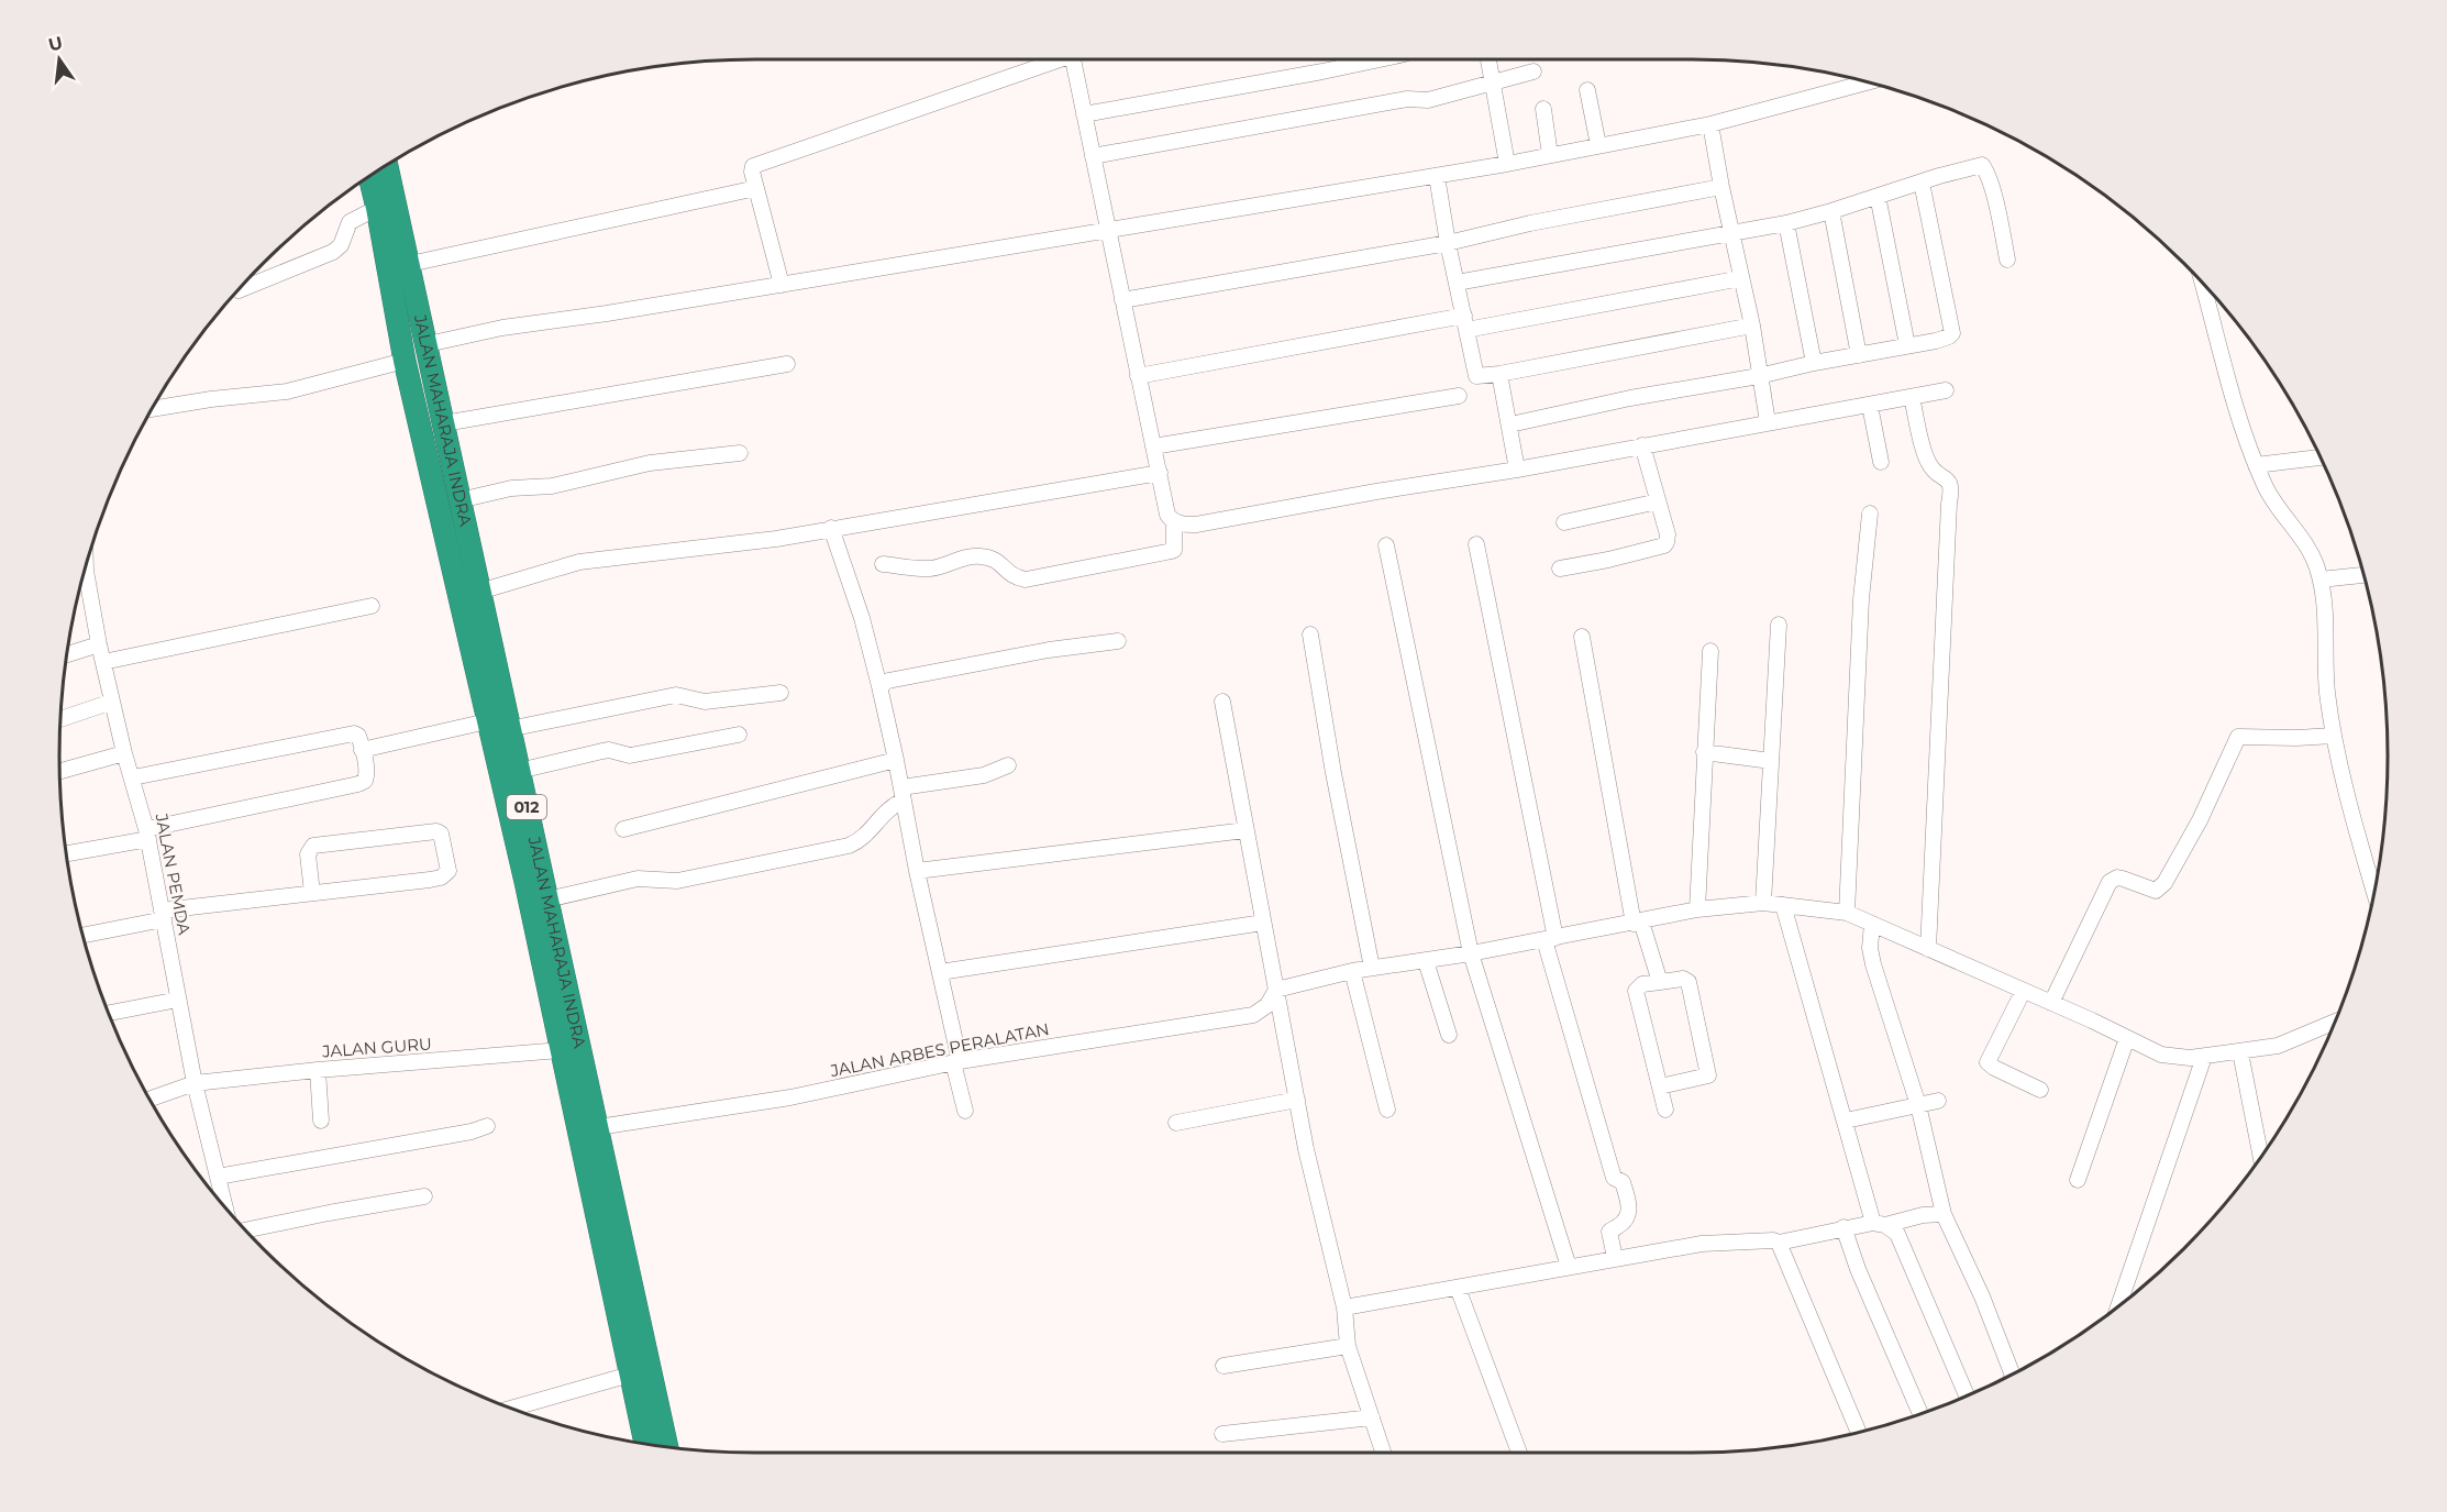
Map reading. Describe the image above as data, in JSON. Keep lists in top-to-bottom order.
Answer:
{
  "streets": {
    "highway": ["JALAN MAHARAJA INDRA", "012"],
    "street": ["JALAN PEMDA", "JALAN GURU", "JALAN ARBES PERALATAN"]
  },
  "crossings": [
    ["JALAN MAHARAJA INDRA", "JALAN GURU"],
    ["JALAN MAHARAJA INDRA", "JALAN ARBES PERALATAN"],
    ["JALAN PEMDA", "JALAN GURU"]
  ],
  "north": "top"
}
